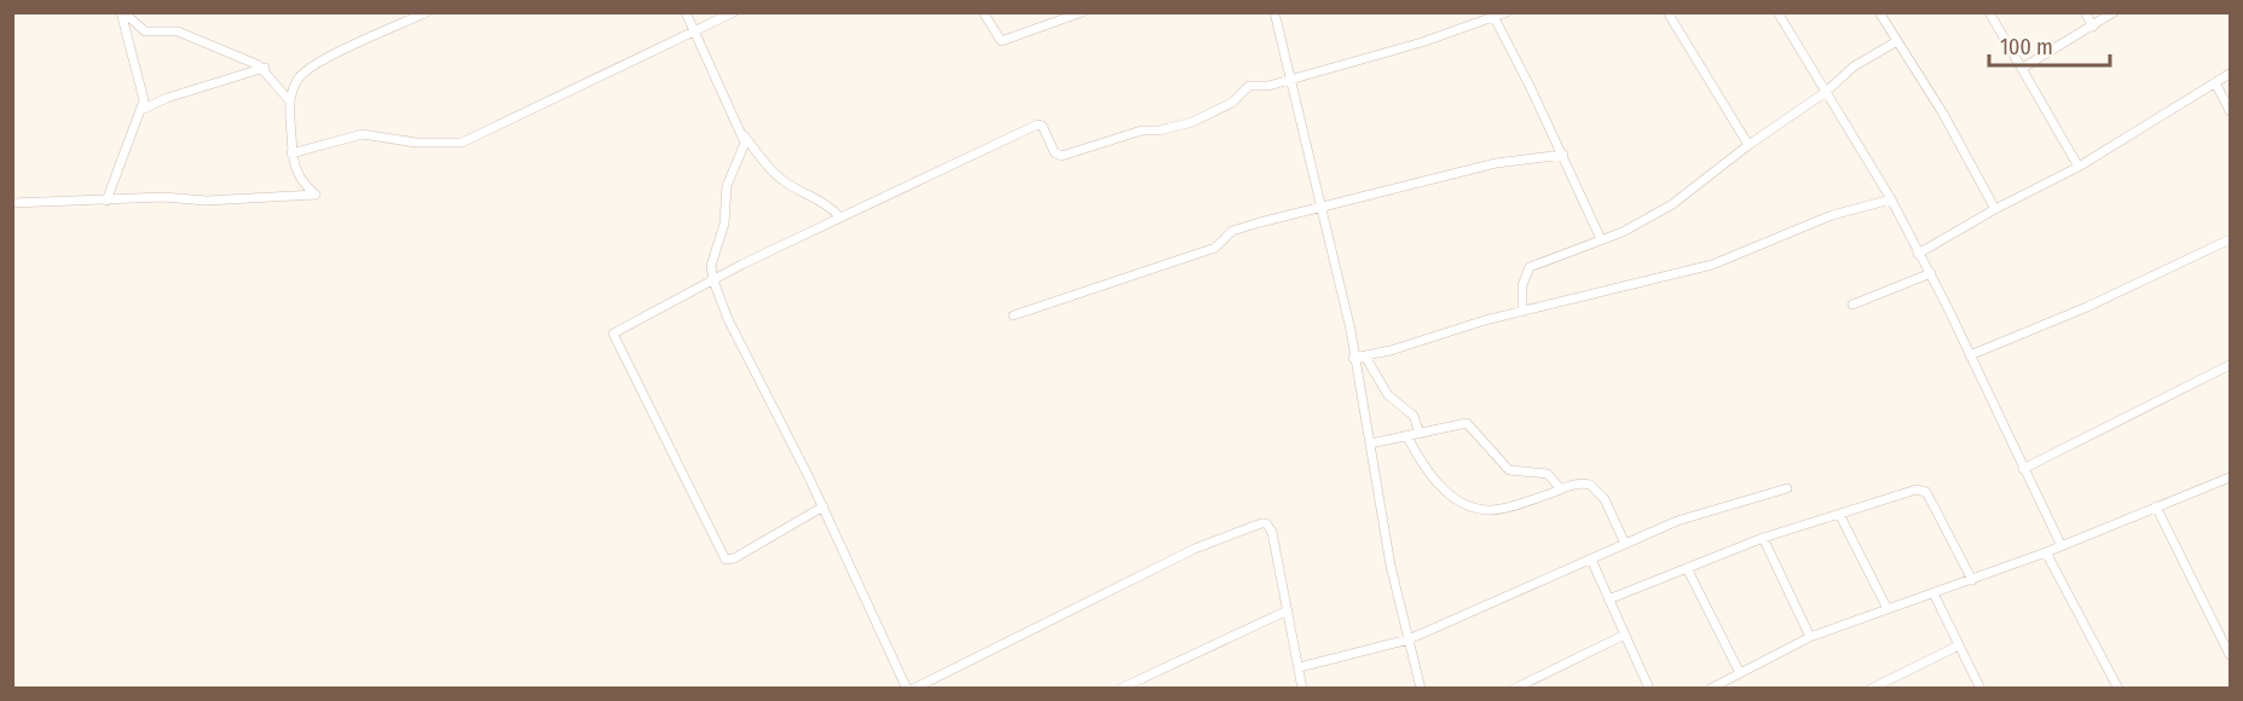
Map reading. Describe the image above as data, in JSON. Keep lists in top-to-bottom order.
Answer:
{
  "scale_bar": "100 m"
}
